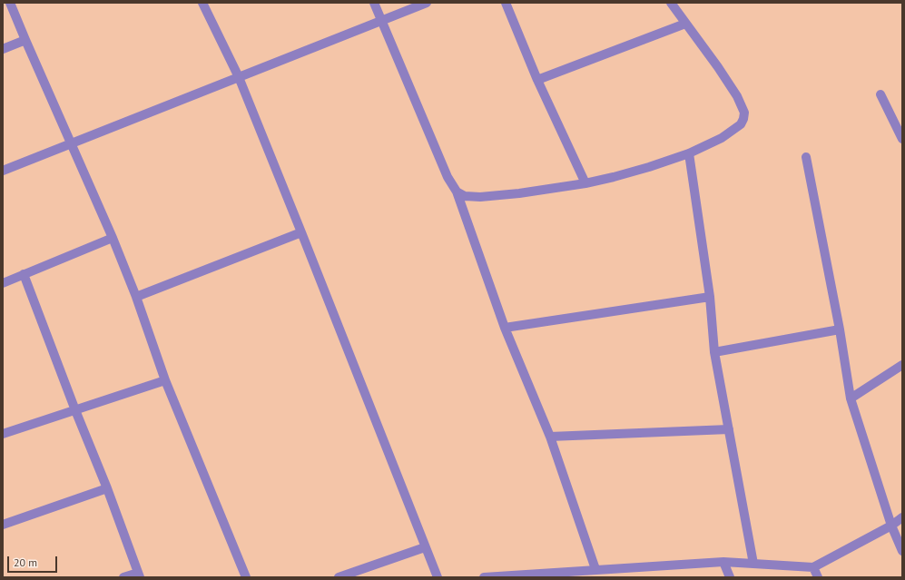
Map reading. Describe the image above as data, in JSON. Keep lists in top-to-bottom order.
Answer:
{
  "scale_bar": "20 m"
}
